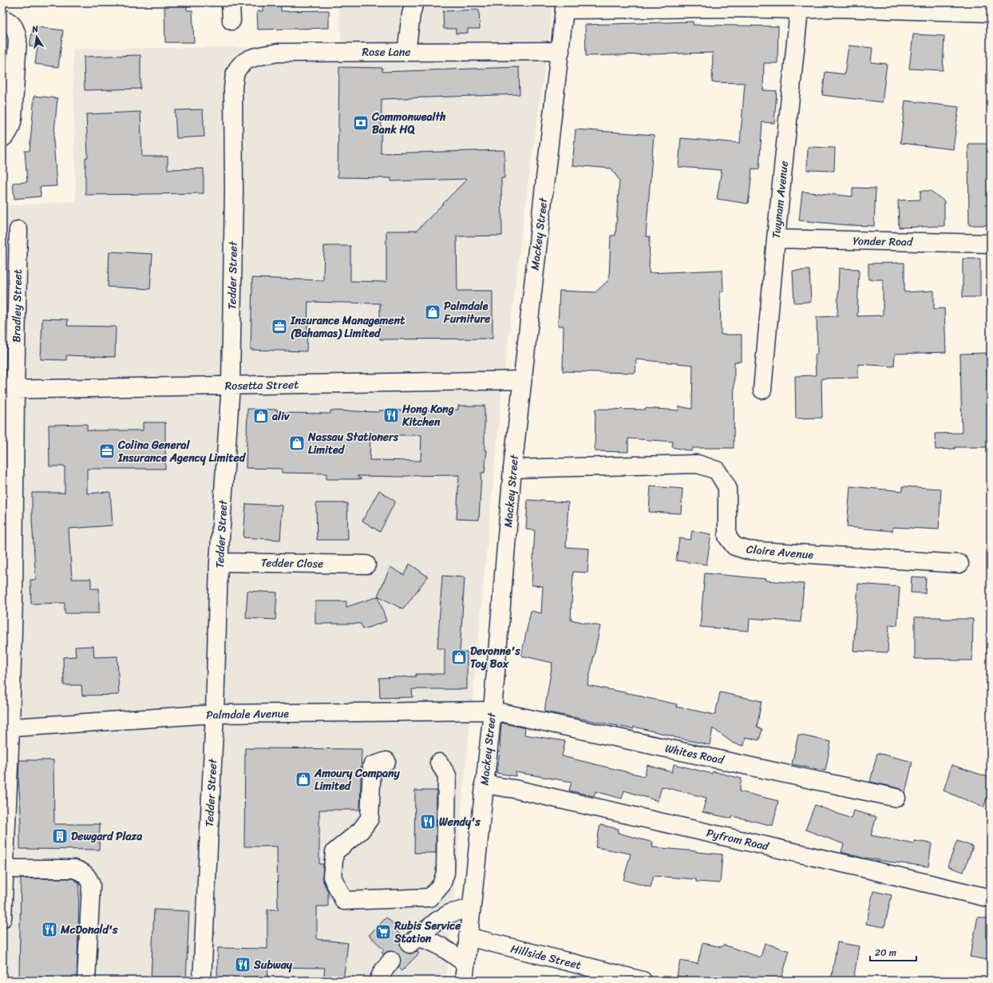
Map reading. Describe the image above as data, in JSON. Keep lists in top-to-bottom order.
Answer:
{
  "streets": {
    "street": [
      "Rose Lane",
      "Twynam Avenue",
      "Mackey Street",
      "Yonder Road",
      "Tedder Street",
      "Bradley Street",
      "Rosetta Street",
      "Claire Avenue",
      "Tedder Close",
      "Palmdale Avenue",
      "Whites Road",
      "Pyfrom Road",
      "Hillside Street"
    ]
  },
  "crossings": [
    ["Rose Lane", "Mackey Street"],
    ["Rose Lane", "Tedder Street"],
    ["Twynam Avenue", "Yonder Road"],
    ["Mackey Street", "Rosetta Street"],
    ["Mackey Street", "Claire Avenue"],
    ["Mackey Street", "Palmdale Avenue"],
    ["Mackey Street", "Whites Road"],
    ["Mackey Street", "Pyfrom Road"],
    ["Mackey Street", "Hillside Street"],
    ["Tedder Street", "Rosetta Street"],
    ["Tedder Street", "Tedder Close"],
    ["Tedder Street", "Palmdale Avenue"],
    ["Bradley Street", "Rosetta Street"],
    ["Bradley Street", "Palmdale Avenue"],
    ["Palmdale Avenue", "Whites Road"]
  ],
  "places": {
    "bank": ["Commonwealth Bank HQ"],
    "shop": [
      "Palmdale Furniture",
      "aliv",
      "Nassau Stationers Limited",
      "Devonne's Toy Box",
      "Amoury Company Limited"
    ],
    "office": ["Insurance Management (Bahamas) Limited", "Colina General Insurance Agency Limited"],
    "restaurant": [
      "Hong Kong Kitchen",
      "Wendy's",
      "McDonald's",
      "Subway"
    ],
    "building": ["Dewgard Plaza"],
    "supermarket": ["Rubis Service Station"]
  },
  "scale_bar": "20 m",
  "north": "top"
}
